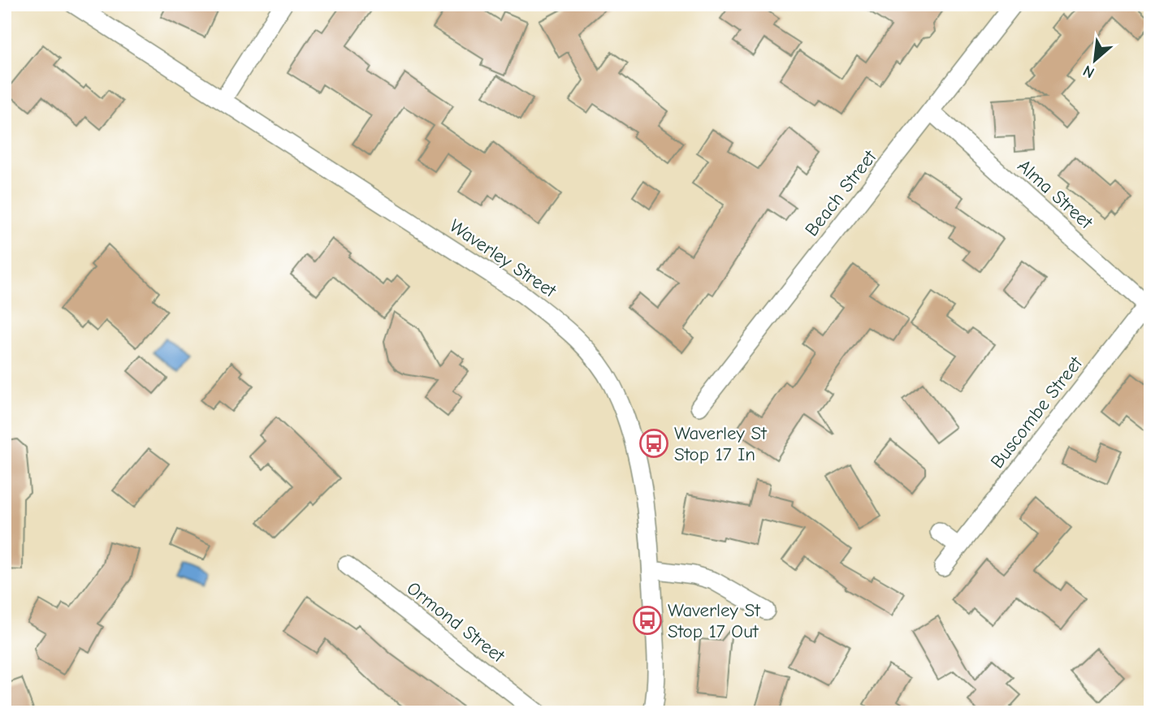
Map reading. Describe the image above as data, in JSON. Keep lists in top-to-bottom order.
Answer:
{
  "streets": {
    "street": [
      "Beach Street",
      "Alma Street",
      "Waverley Street",
      "Buscombe Street",
      "Ormond Street"
    ]
  },
  "crossings": [
    ["Beach Street", "Alma Street"],
    ["Alma Street", "Buscombe Street"]
  ],
  "places": {
    "bus stop": ["Waverley St Stop 17 In", "Waverley St Stop 17 Out"]
  },
  "north": "bottom left"
}
